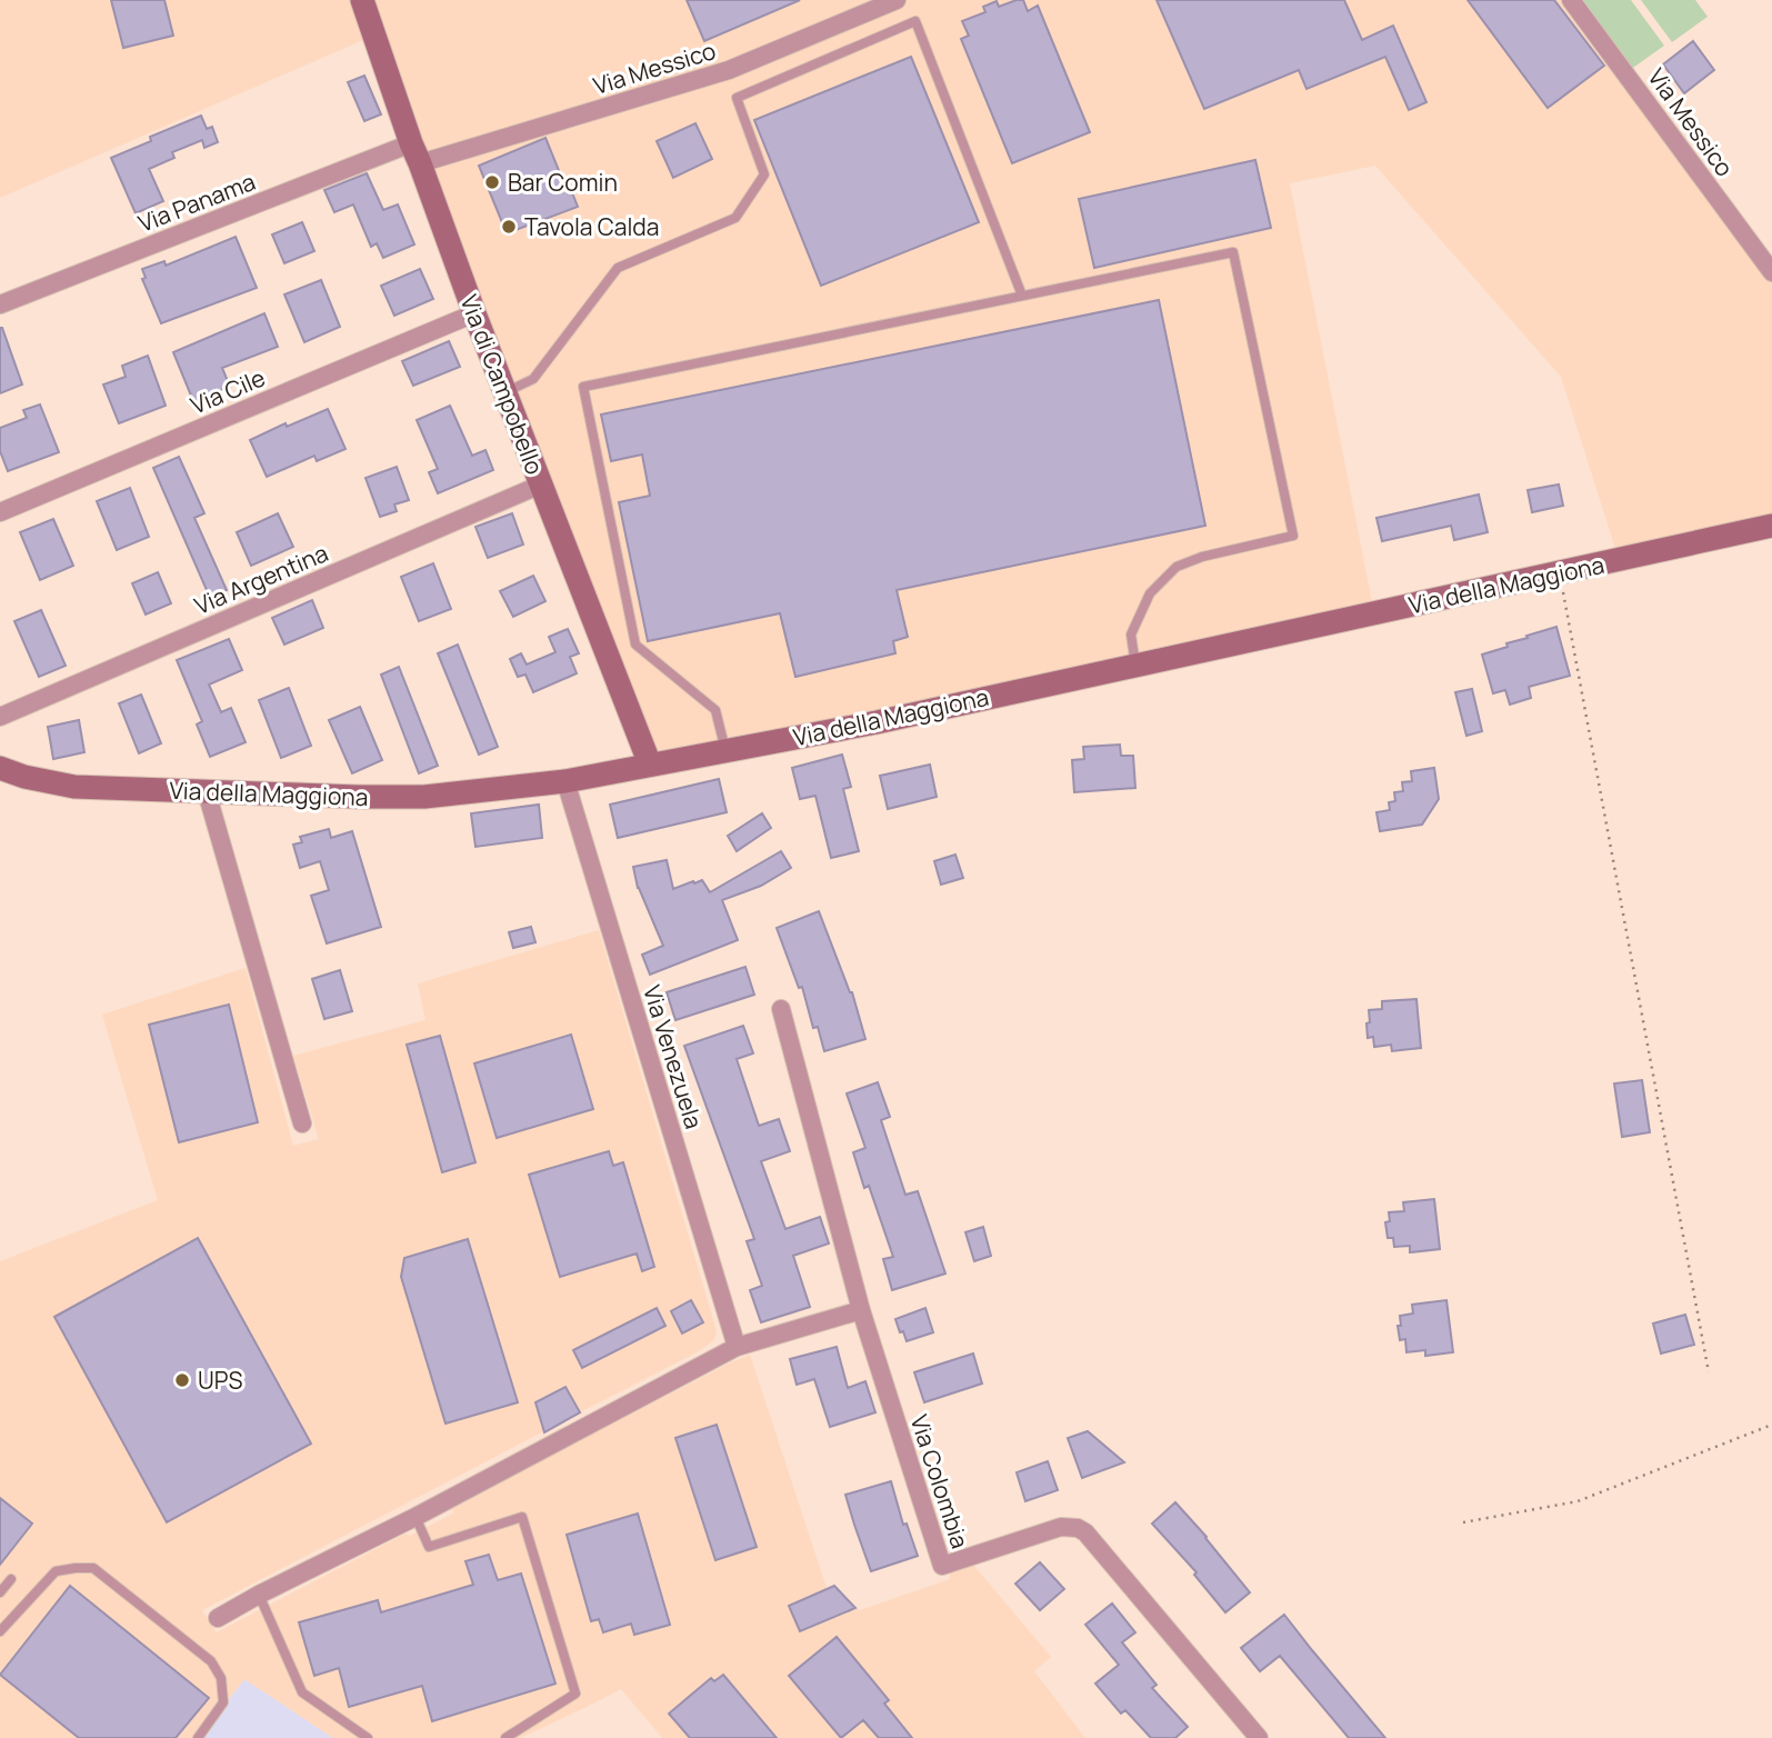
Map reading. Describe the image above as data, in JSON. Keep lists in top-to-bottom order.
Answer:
{
  "streets": {
    "street": [
      "Via Messico",
      "Via Panama",
      "Via di Campobello",
      "Via Cile",
      "Via Argentina",
      "Via della Maggiona",
      "Via Venezuela",
      "Via Colombia"
    ]
  },
  "crossings": [
    ["Via Messico", "Via Panama"],
    ["Via Messico", "Via di Campobello"],
    ["Via Panama", "Via di Campobello"],
    ["Via di Campobello", "Via Cile"],
    ["Via di Campobello", "Via Argentina"],
    ["Via di Campobello", "Via della Maggiona"],
    ["Via della Maggiona", "Via Venezuela"]
  ],
  "places": ["Bar Comin", "Tavola Calda", "UPS"]
}
